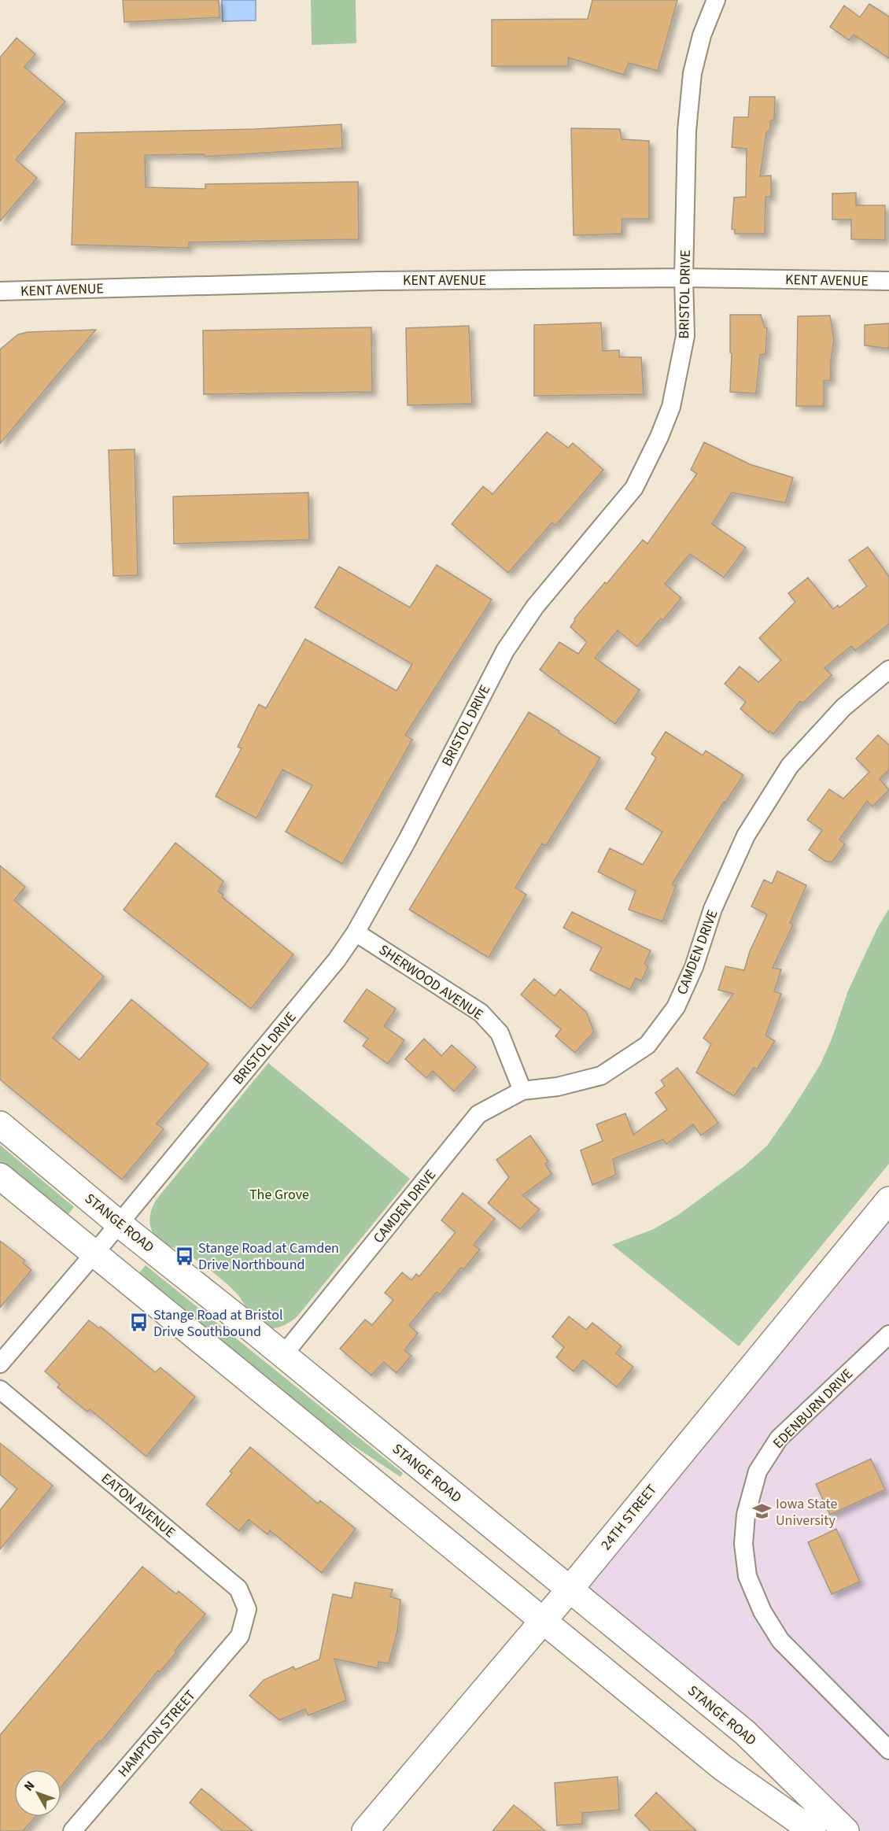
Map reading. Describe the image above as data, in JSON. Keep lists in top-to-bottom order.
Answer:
{
  "streets": {
    "main road": ["STANGE ROAD", "24TH STREET"],
    "street": [
      "KENT AVENUE",
      "BRISTOL DRIVE",
      "CAMDEN DRIVE",
      "SHERWOOD AVENUE",
      "EDENBURN DRIVE",
      "EATON AVENUE",
      "HAMPTON STREET"
    ]
  },
  "crossings": [
    ["KENT AVENUE", "BRISTOL DRIVE"],
    ["BRISTOL DRIVE", "SHERWOOD AVENUE"],
    ["BRISTOL DRIVE", "STANGE ROAD"],
    ["CAMDEN DRIVE", "SHERWOOD AVENUE"],
    ["CAMDEN DRIVE", "STANGE ROAD"],
    ["STANGE ROAD", "24TH STREET"],
    ["EATON AVENUE", "HAMPTON STREET"]
  ],
  "parks": ["The Grove"],
  "places": {
    "bus stop": ["Stange Road at Camden Drive Northbound", "Stange Road at Bristol Drive Southbound"],
    "school or university": ["Iowa State University"]
  },
  "north": "top left"
}
